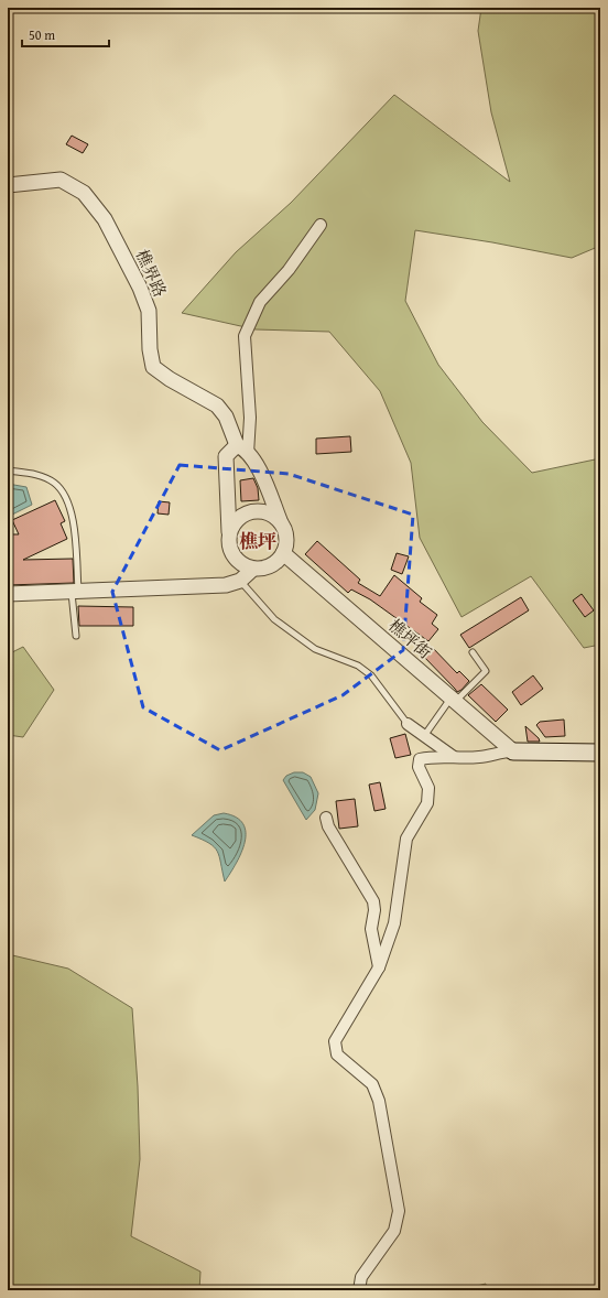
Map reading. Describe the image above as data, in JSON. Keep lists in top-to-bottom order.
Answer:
{
  "streets": {
    "street": ["樵界路", "樵坪街"]
  },
  "districts": ["樵坪"],
  "scale_bar": "50 m"
}
